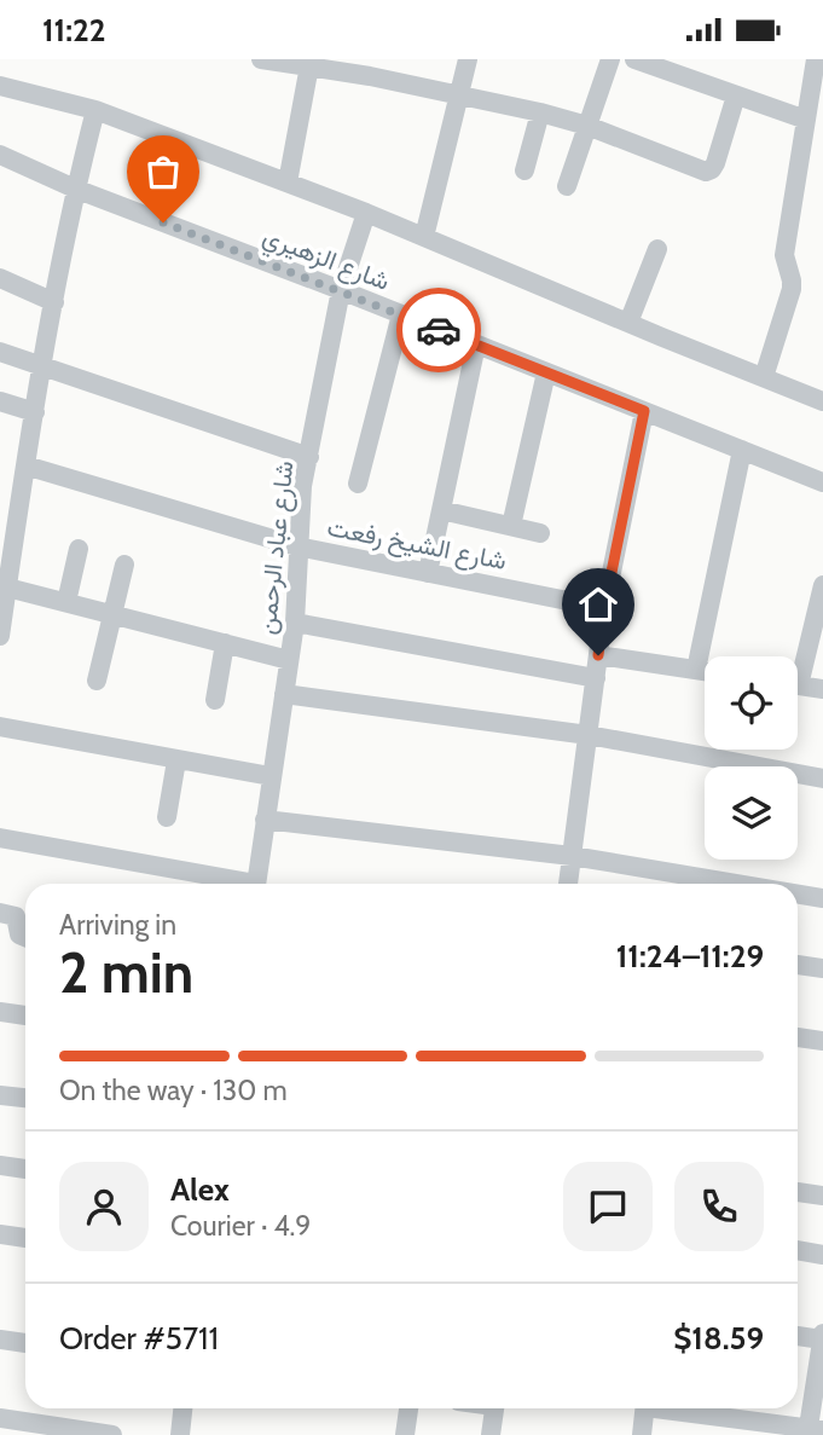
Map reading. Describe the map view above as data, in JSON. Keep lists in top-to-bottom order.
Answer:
{
  "streets": {
    "street": ["شارع الزهيري", "شارع الشيخ رفعت", "شارع عباد الرحمن"]
  },
  "crossings": [
    ["شارع الزهيري", "شارع عباد الرحمن"],
    ["شارع الشيخ رفعت", "شارع عباد الرحمن"]
  ],
  "page": {
    "status": "11:22",
    "heading": ["2 min", "Arriving in", "11:24–11:29"],
    "panel": [
      "Alex",
      "Courier · 4.9",
      "Order #5711",
      "$18.59"
    ],
    "bar": "On the way · 130 m"
  }
}
